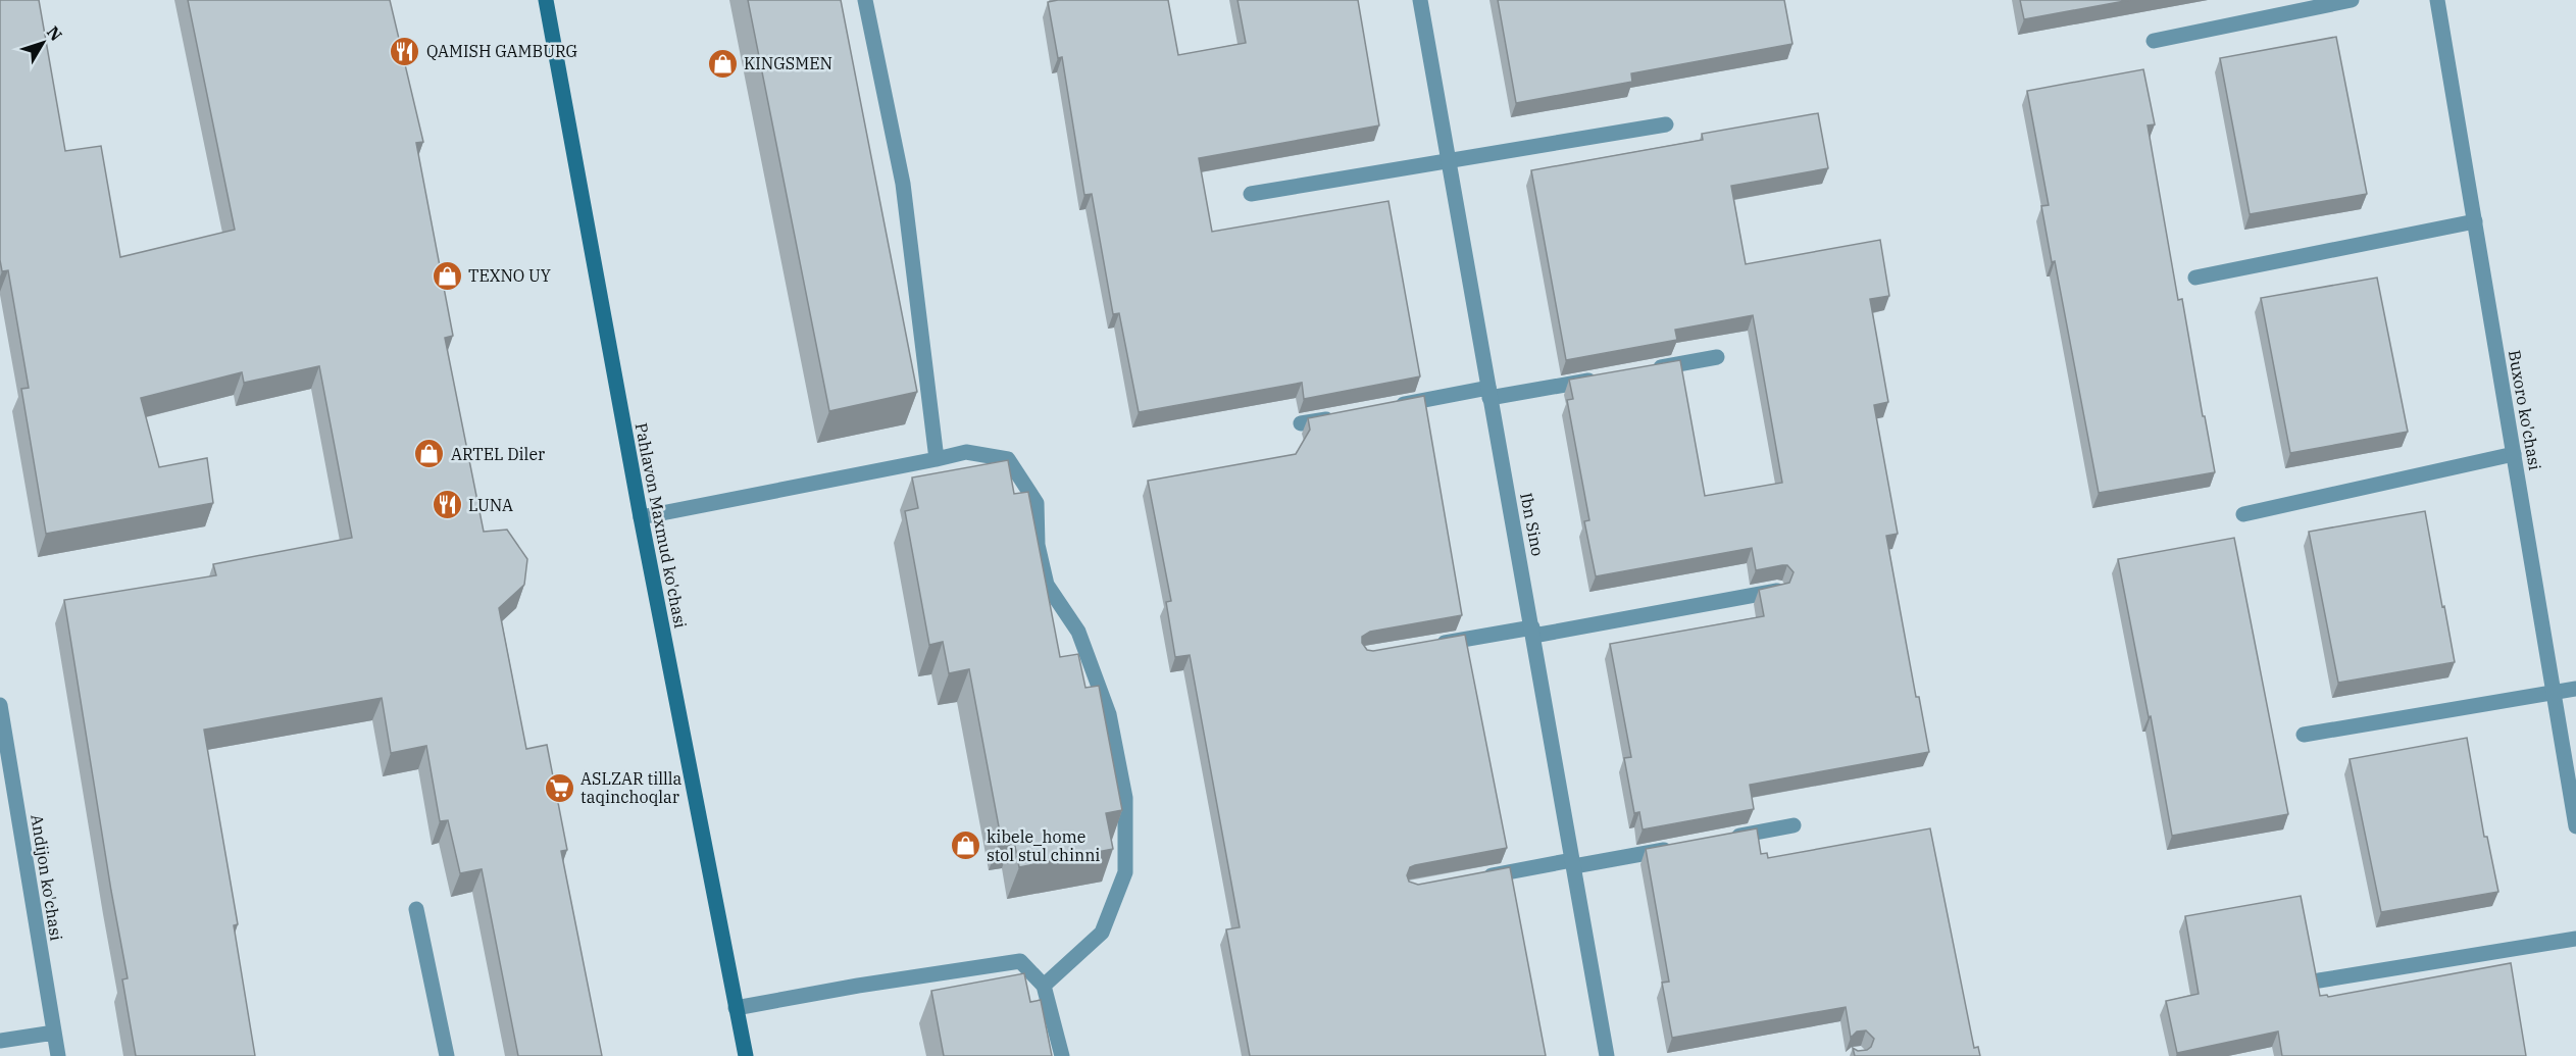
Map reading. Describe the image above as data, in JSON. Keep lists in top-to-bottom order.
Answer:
{
  "streets": {
    "street": [
      "Buxoro ko'chasi",
      "Ibn Sino",
      "Pahlavon Maxmud ko'chasi",
      "Andijon ko'chasi"
    ]
  },
  "places": {
    "restaurant": ["QAMISH GAMBURG", "LUNA"],
    "shop": [
      "KINGSMEN",
      "TEXNO UY",
      "ARTEL Diler",
      "kibele_home stol stul chinni"
    ],
    "supermarket": ["ASLZAR tillla taqinchoqlar"]
  },
  "north": "top right"
}
